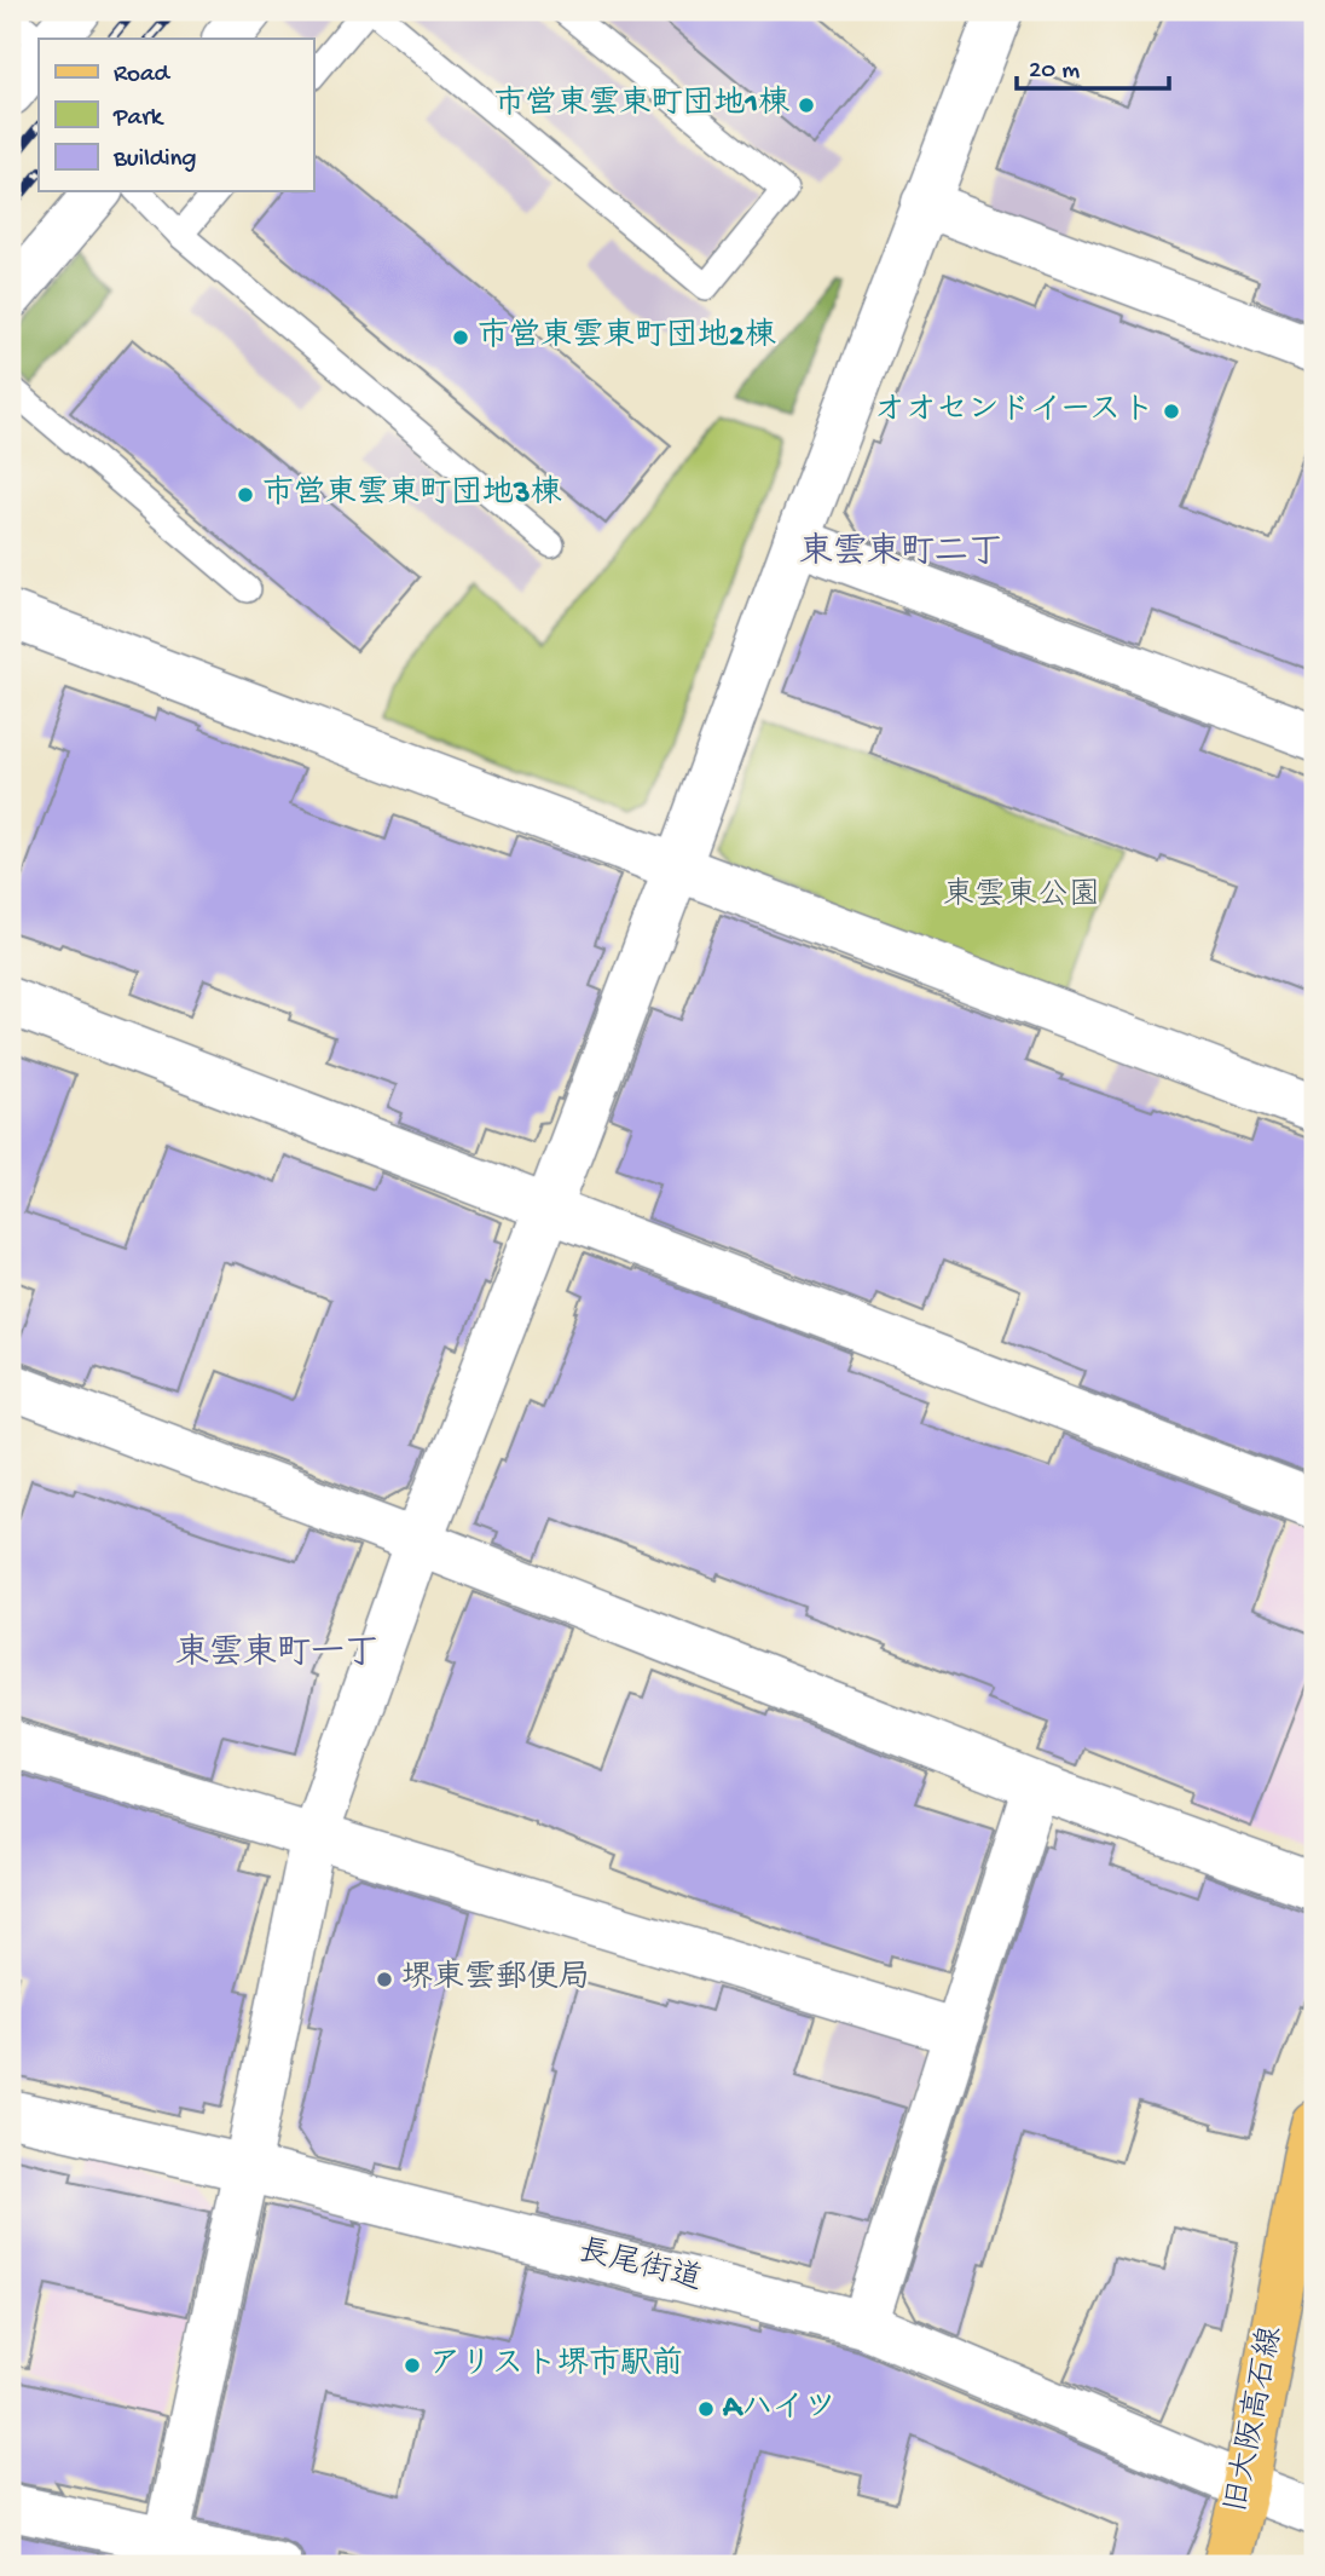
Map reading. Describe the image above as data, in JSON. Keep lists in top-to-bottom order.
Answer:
{
  "streets": {
    "main road": ["旧大阪高石線"],
    "street": ["長尾街道"]
  },
  "crossings": [
    ["長尾街道", "旧大阪高石線"]
  ],
  "districts": ["東雲東町二丁", "東雲東町一丁"],
  "parks": ["東雲東公園"],
  "places": [
    "市営東雲東町団地1棟",
    "市営東雲東町団地2棟",
    "オオセンドイースト",
    "市営東雲東町団地3棟",
    "堺東雲郵便局",
    "アリスト堺市駅前",
    "Aハイツ"
  ],
  "legend": ["Road", "Park", "Building"],
  "scale_bar": "20 m"
}
